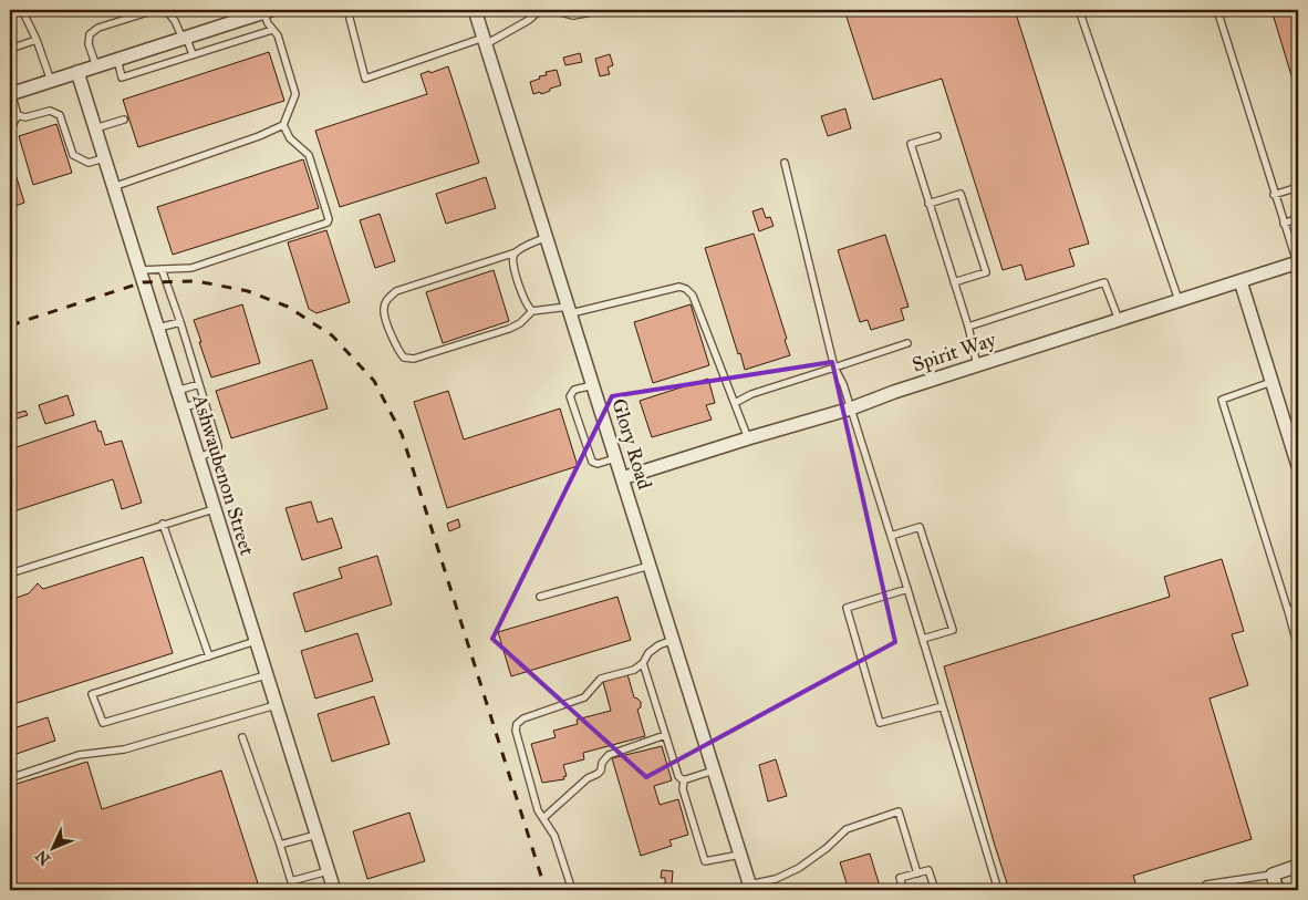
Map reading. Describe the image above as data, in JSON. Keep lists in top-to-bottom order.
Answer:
{
  "streets": {
    "street": ["Spirit Way", "Glory Road", "Ashwaubenon Street"]
  },
  "crossings": [
    ["Spirit Way", "Glory Road"]
  ],
  "north": "bottom left"
}
